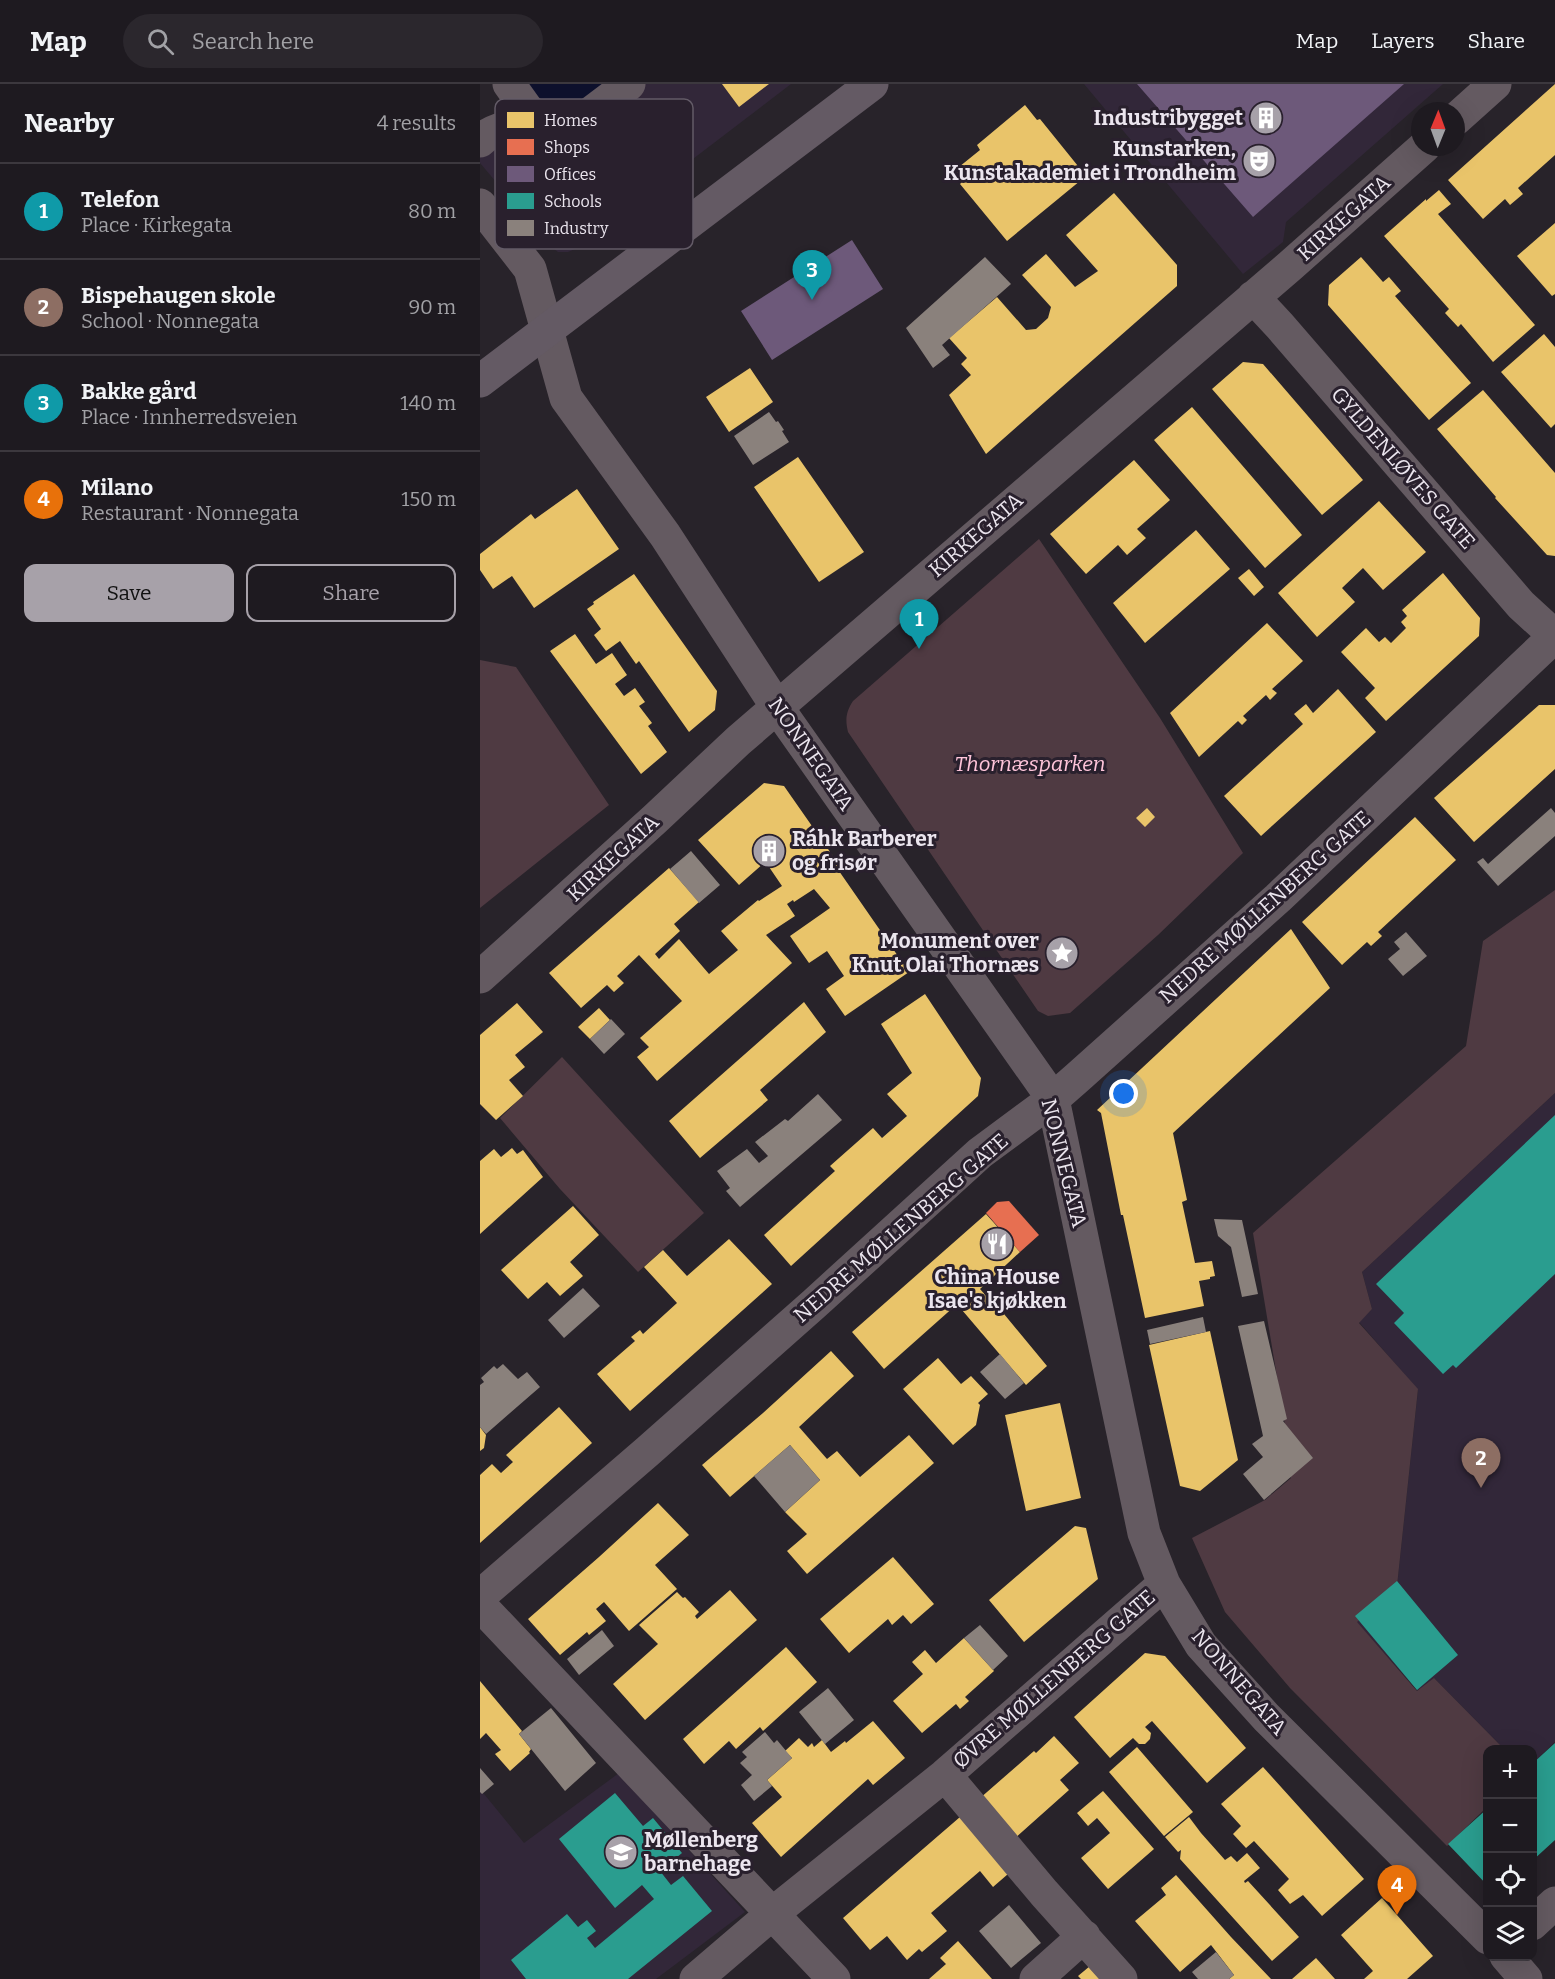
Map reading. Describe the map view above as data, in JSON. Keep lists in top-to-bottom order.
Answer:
{
  "streets": {
    "street": [
      "KIRKEGATA",
      "GYLDENLØVES GATE",
      "NONNEGATA",
      "NEDRE MØLLENBERG GATE",
      "ØVRE MØLLENBERG GATE"
    ]
  },
  "crossings": [
    ["KIRKEGATA", "GYLDENLØVES GATE"],
    ["KIRKEGATA", "NONNEGATA"],
    ["GYLDENLØVES GATE", "NEDRE MØLLENBERG GATE"],
    ["NONNEGATA", "NEDRE MØLLENBERG GATE"],
    ["NONNEGATA", "ØVRE MØLLENBERG GATE"]
  ],
  "parks": ["Thornæsparken"],
  "places": {
    "building": ["Industribygget", "Ráhk Barberer og frisør"],
    "theatre": ["Kunstarken, Kunstakademiet i Trondheim"],
    "place": ["Monument over Knut Olai Thornæs"],
    "restaurant": ["China House Isae's kjøkken"],
    "school or university": ["Møllenberg barnehage"]
  },
  "legend": [
    "Homes",
    "Shops",
    "Offices",
    "Schools",
    "Industry"
  ],
  "north": "top",
  "page": {
    "header": "Map",
    "search": "Search here",
    "nav": ["Map", "Layers", "Share"],
    "heading": ["Nearby", "4 results"],
    "list": [
      {
        "mark": "1",
        "name": "Telefon",
        "note": "Place · Kirkegata",
        "value": "80 m"
      },
      {
        "mark": "2",
        "name": "Bispehaugen skole",
        "note": "School · Nonnegata",
        "value": "90 m"
      },
      {
        "mark": "3",
        "name": "Bakke gård",
        "note": "Place · Innherredsveien",
        "value": "140 m"
      },
      {
        "mark": "4",
        "name": "Milano",
        "note": "Restaurant · Nonnegata",
        "value": "150 m"
      }
    ],
    "pins": [
      "3",
      "1",
      "2",
      "4"
    ],
    "buttons": ["Save", "Share"],
    "map_buttons": ["+", "−"]
  }
}
